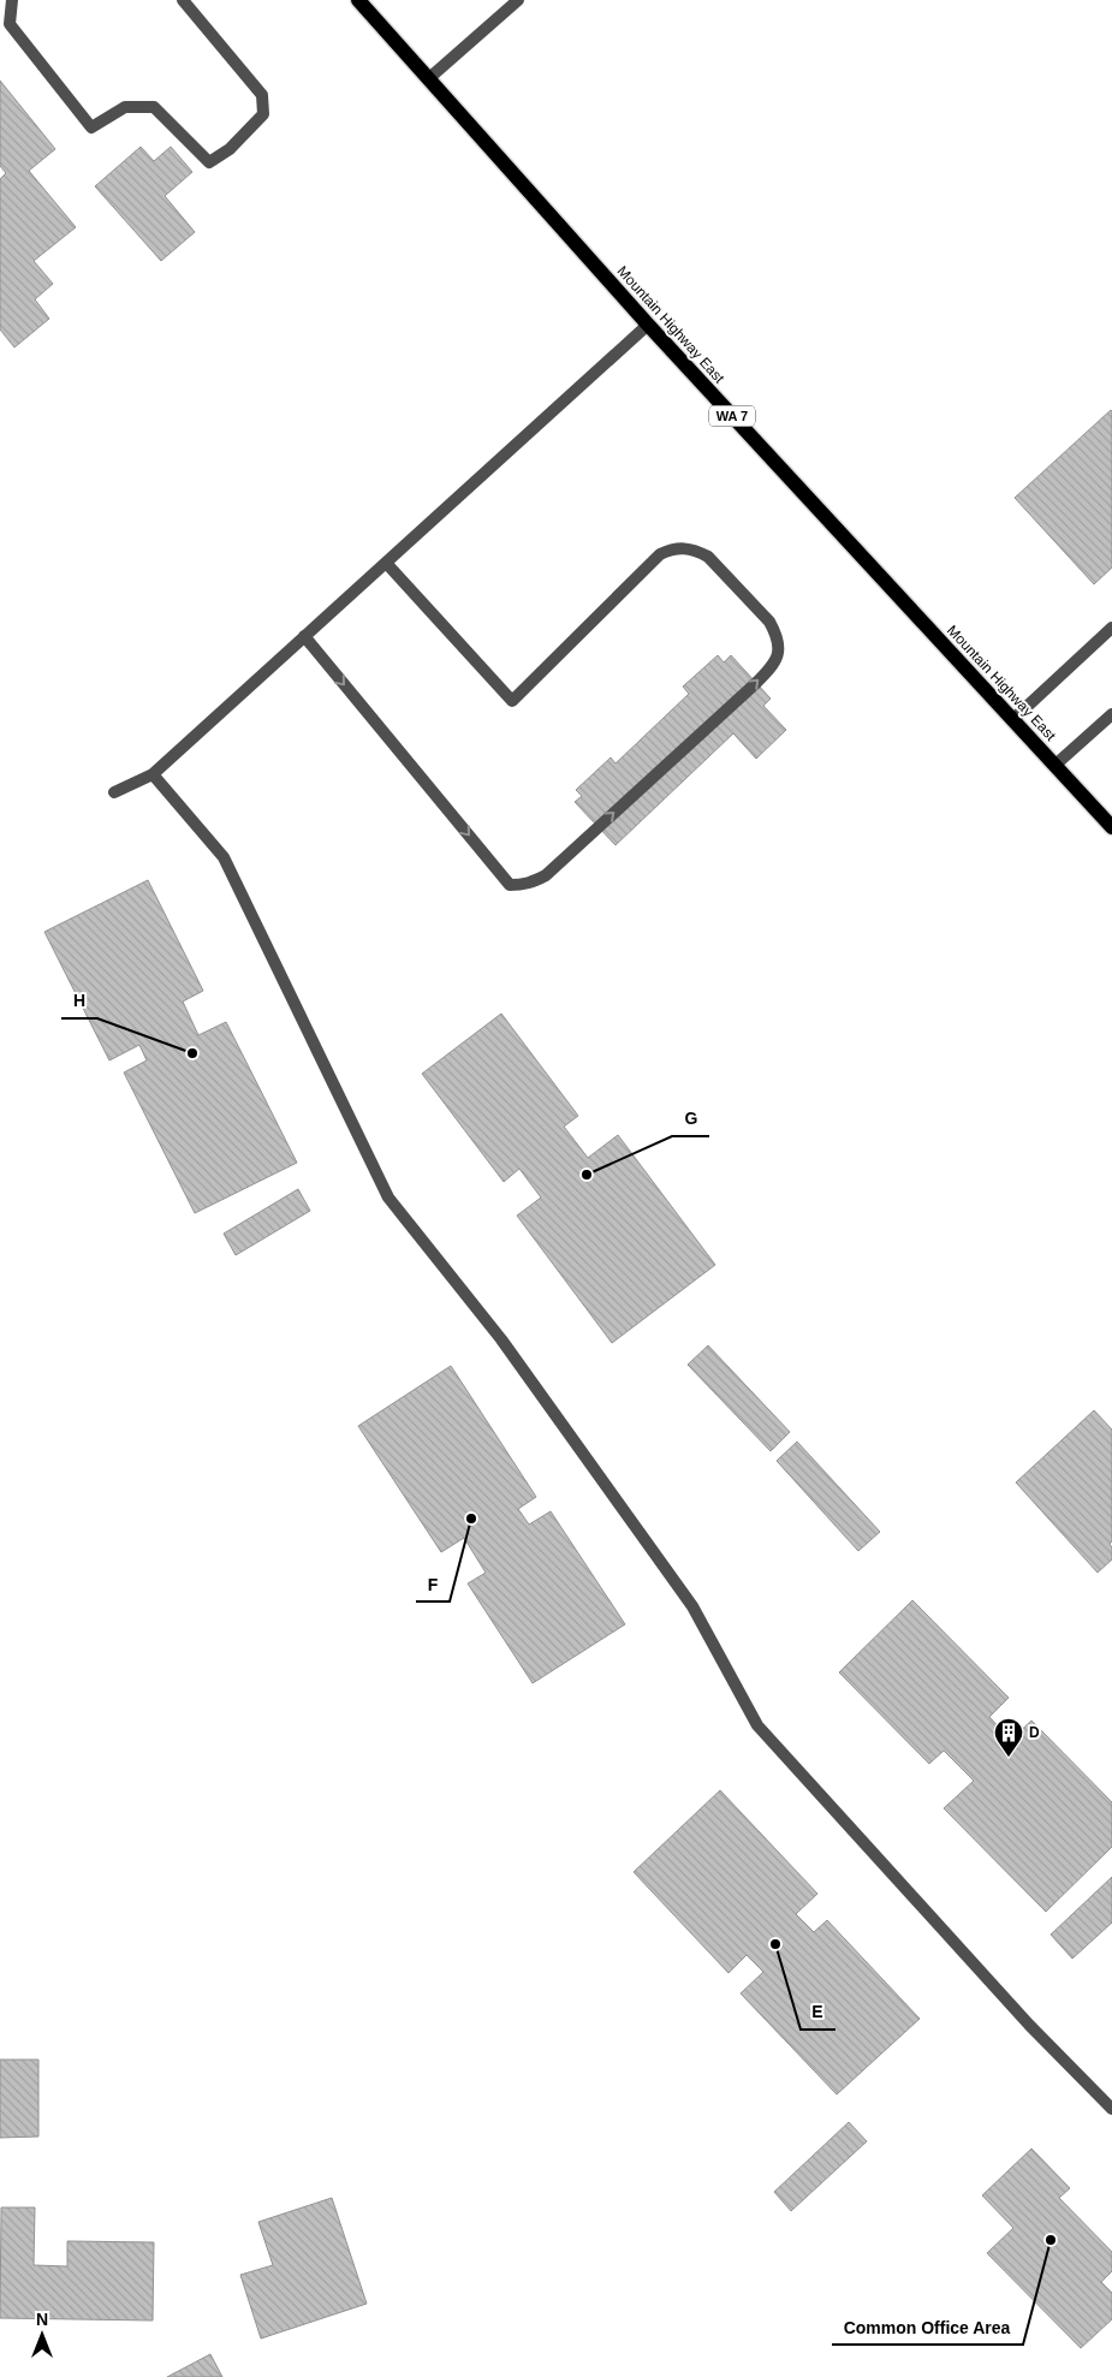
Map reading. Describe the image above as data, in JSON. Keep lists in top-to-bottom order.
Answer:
{
  "streets": {
    "main road": ["Mountain Highway East", "WA 7"]
  },
  "places": {
    "other": [
      "H",
      "G",
      "F",
      "E",
      "Common Office Area"
    ],
    "building": ["D"]
  },
  "north": "top"
}
